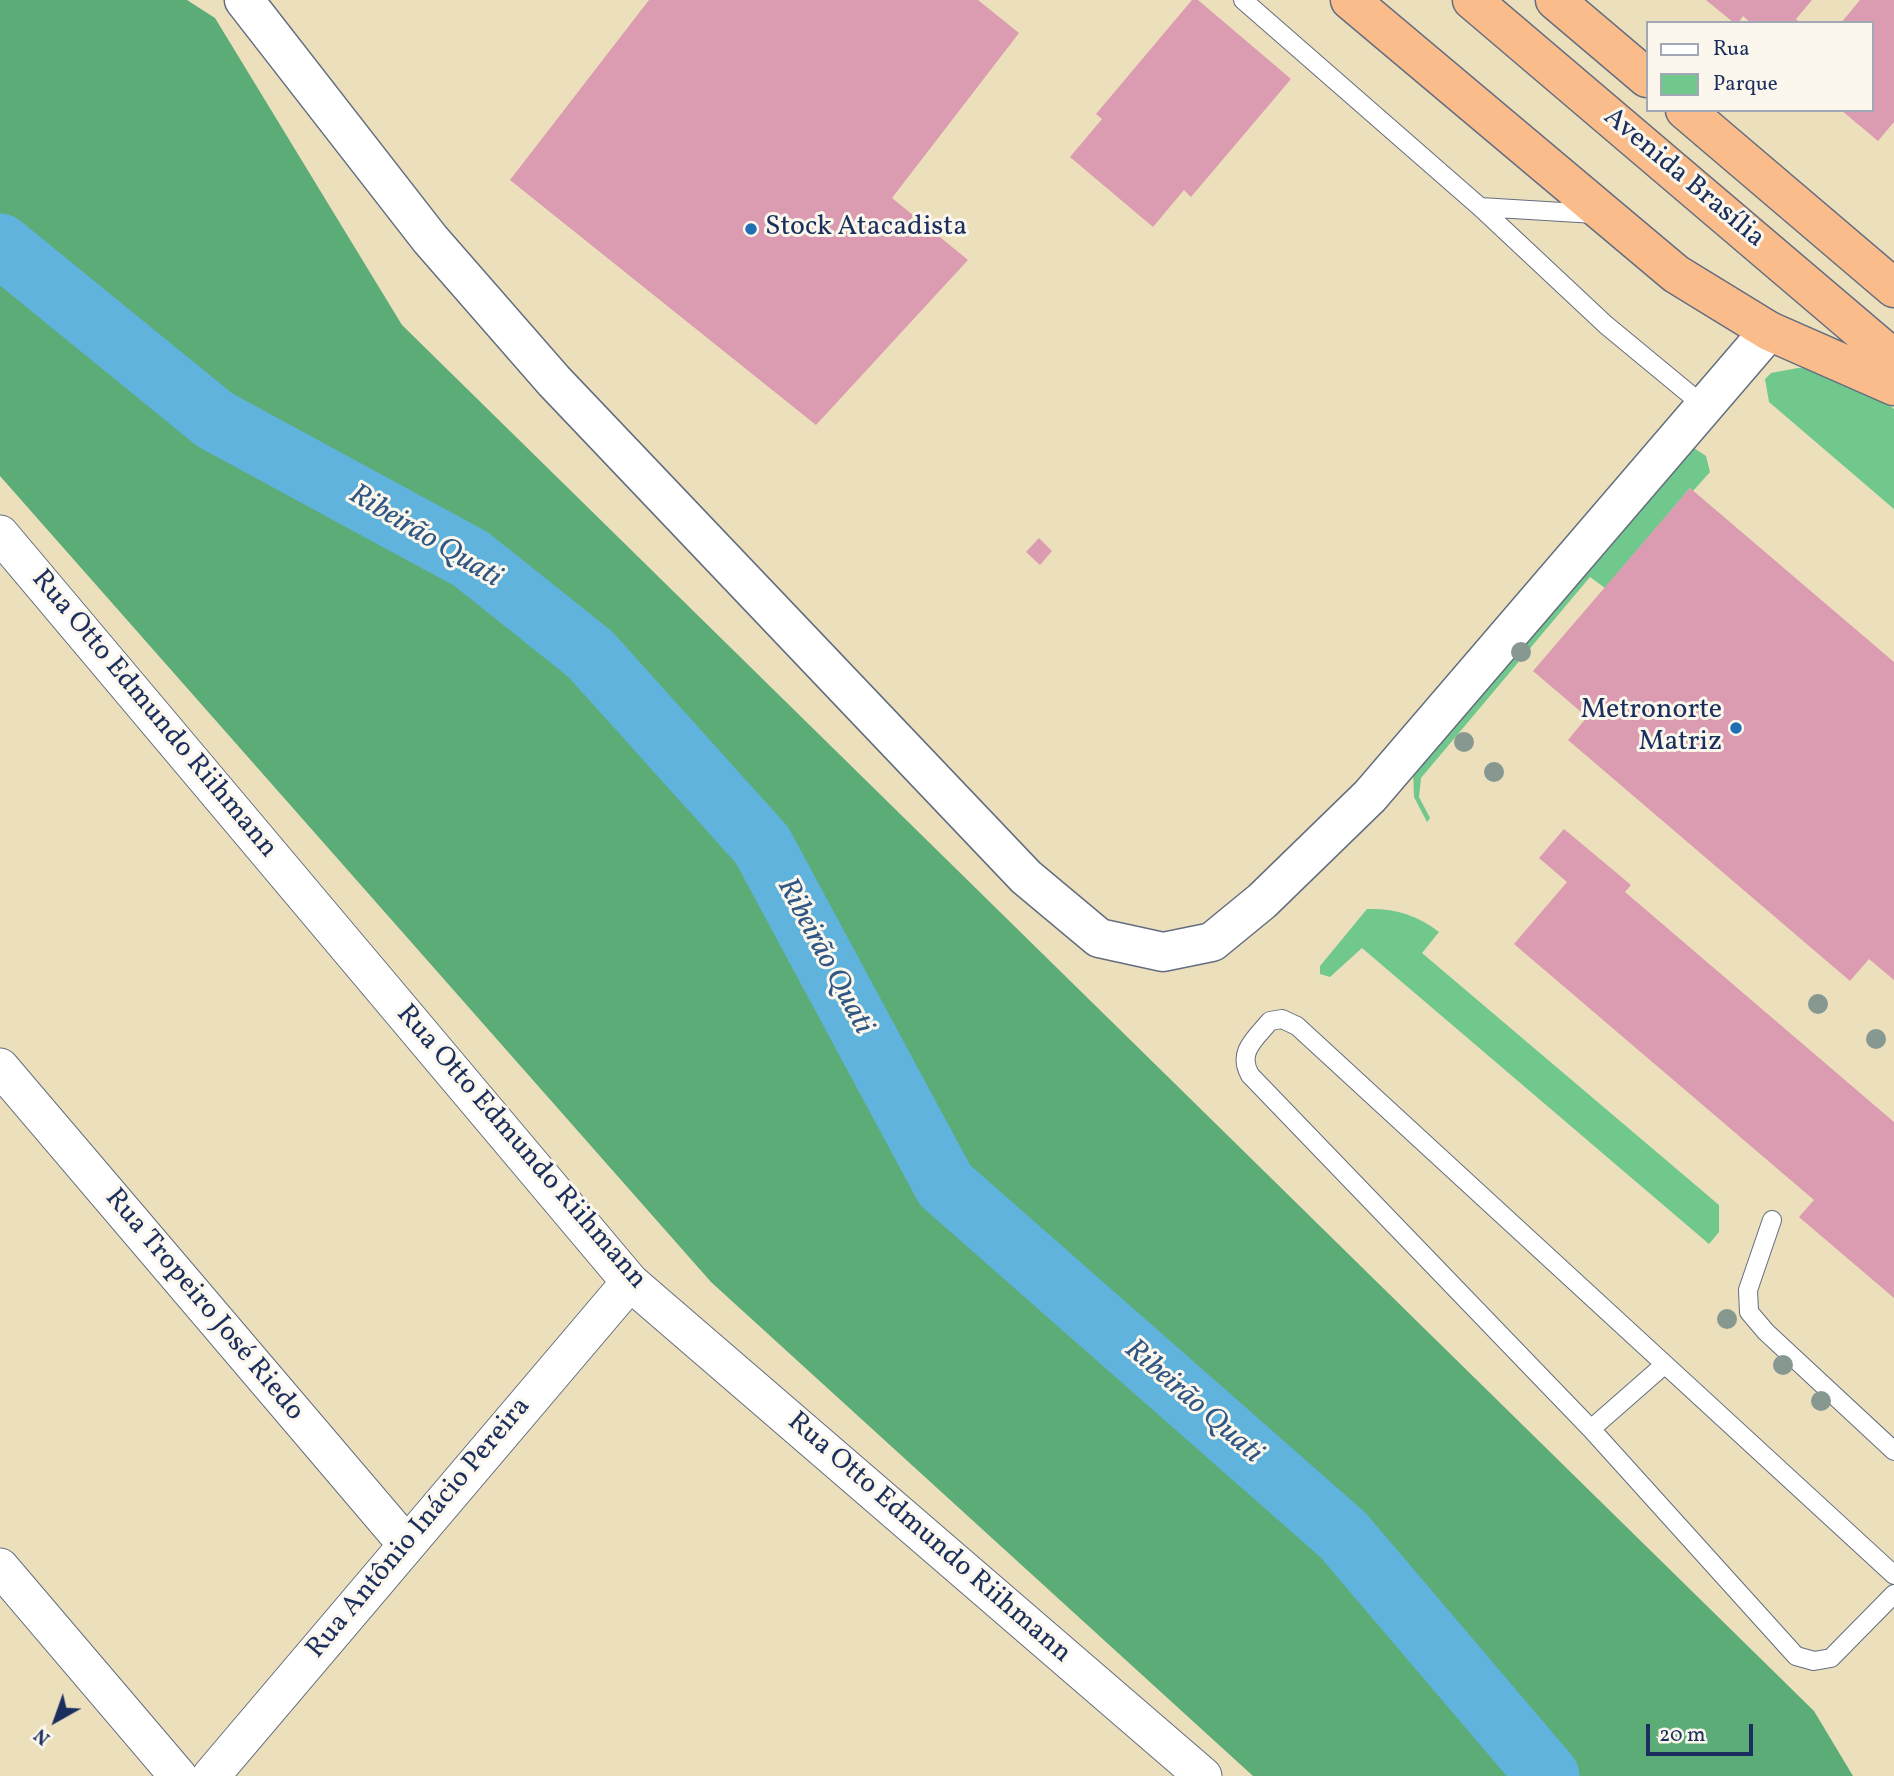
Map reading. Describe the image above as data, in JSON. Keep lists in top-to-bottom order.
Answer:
{
  "streets": {
    "highway": ["Avenida Brasília"],
    "street": ["Rua Otto Edmundo Riihmann", "Rua Tropeiro José Riedo", "Rua Antônio Inácio Pereira"]
  },
  "crossings": [
    ["Rua Otto Edmundo Riihmann", "Rua Antônio Inácio Pereira"],
    ["Rua Tropeiro José Riedo", "Rua Antônio Inácio Pereira"]
  ],
  "water": ["Ribeirão Quati"],
  "places": ["Stock Atacadista", "Metronorte Matriz"],
  "legend": ["Rua", "Parque"],
  "scale_bar": "20 m",
  "north": "bottom left"
}
